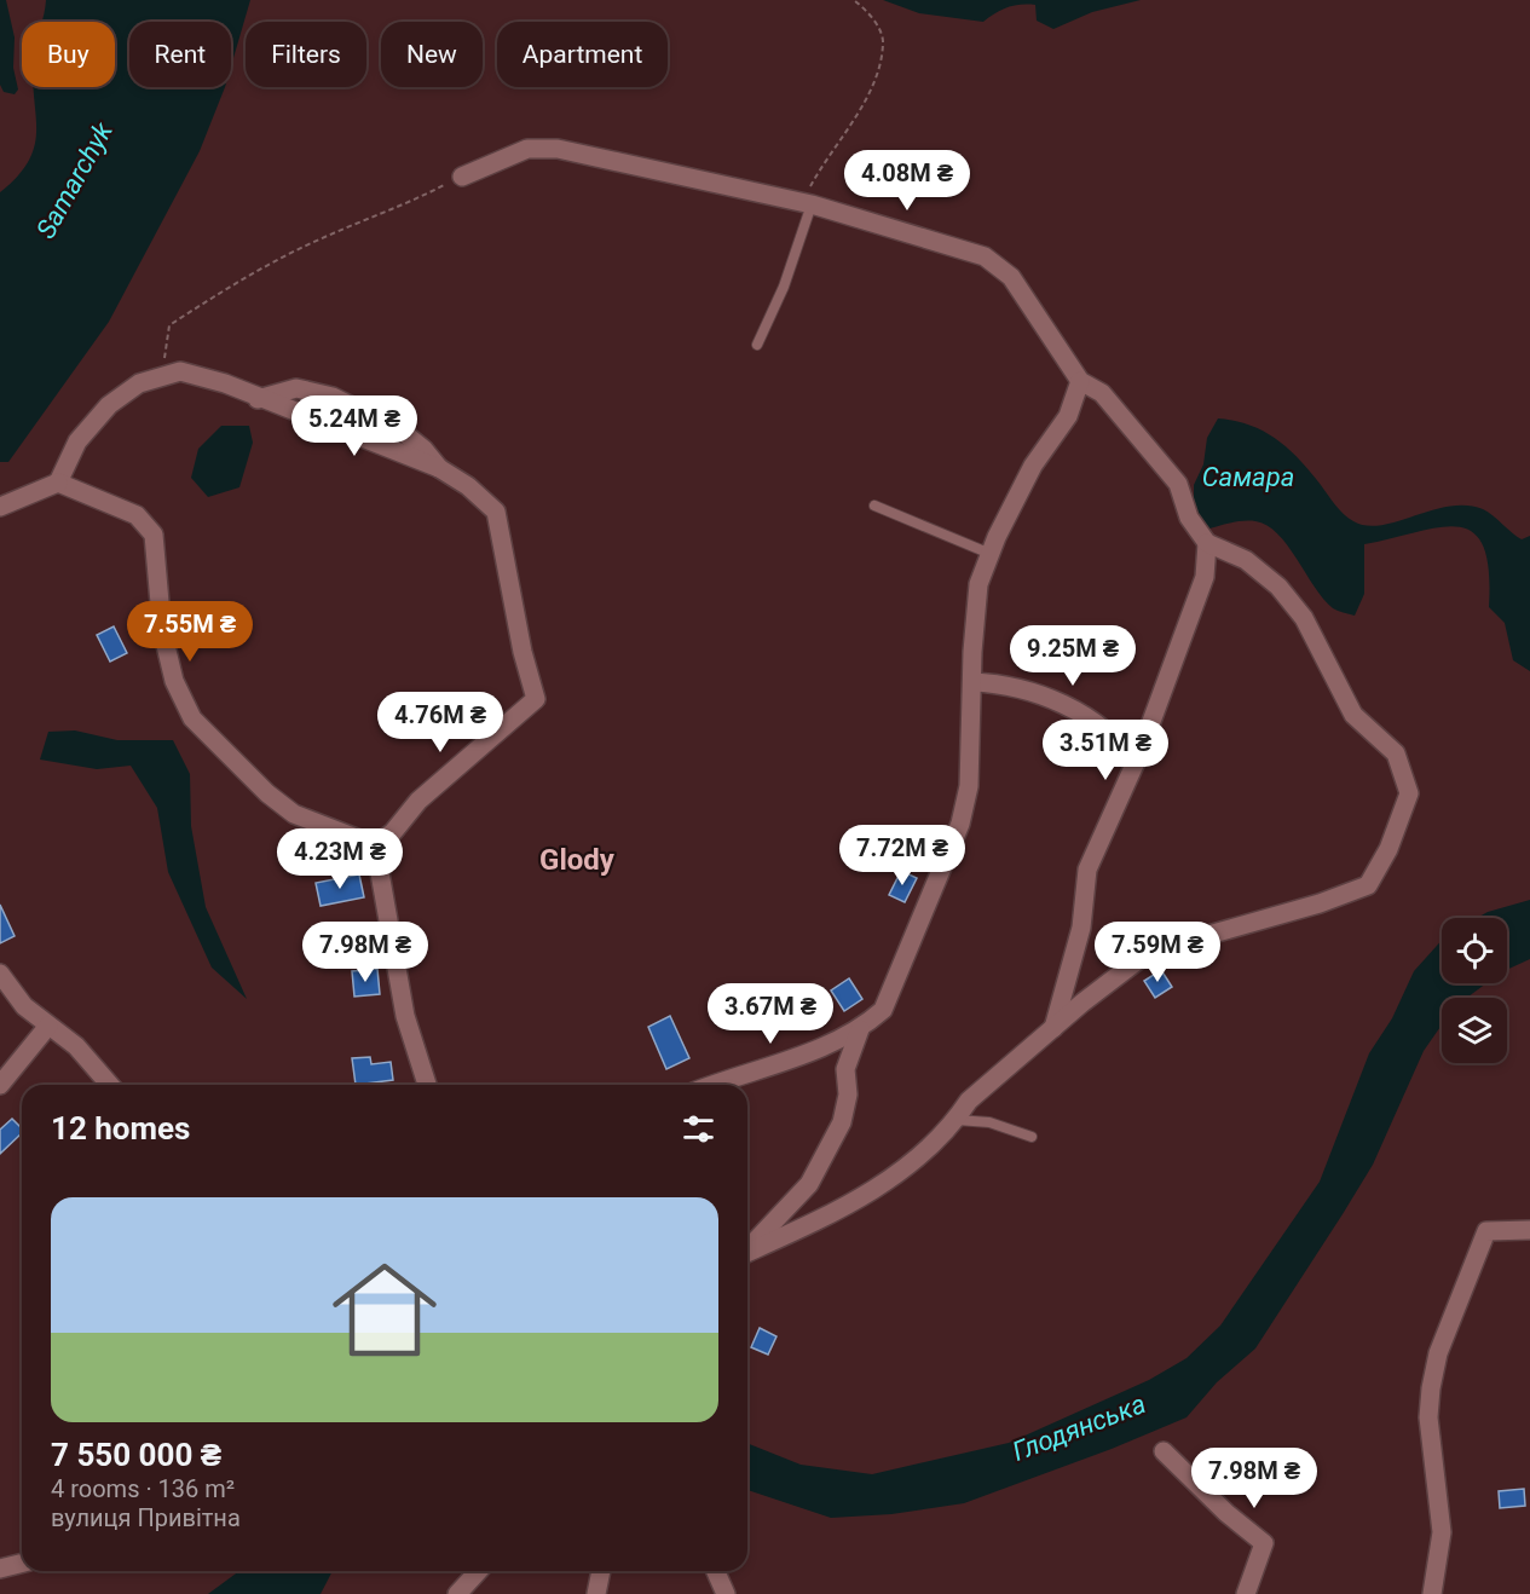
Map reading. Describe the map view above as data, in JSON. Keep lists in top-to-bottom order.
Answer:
{
  "districts": ["Glody"],
  "water": ["Samarchyk", "Самара", "Глодянська"],
  "page": {
    "chip": [
      "Buy",
      "Rent",
      "Filters",
      "New",
      "Apartment"
    ],
    "price": [
      "4.08M ₴",
      "5.24M ₴",
      "7.55M ₴",
      "9.25M ₴",
      "4.76M ₴",
      "3.51M ₴",
      "7.72M ₴",
      "4.23M ₴",
      "7.98M ₴",
      "7.59M ₴",
      "3.67M ₴",
      "7.98M ₴"
    ],
    "heading": "12 homes",
    "list": [
      {
        "name": "7 550 000 ₴",
        "note": "4 rooms · 136 m² · вулиця Привітна"
      }
    ]
  }
}
